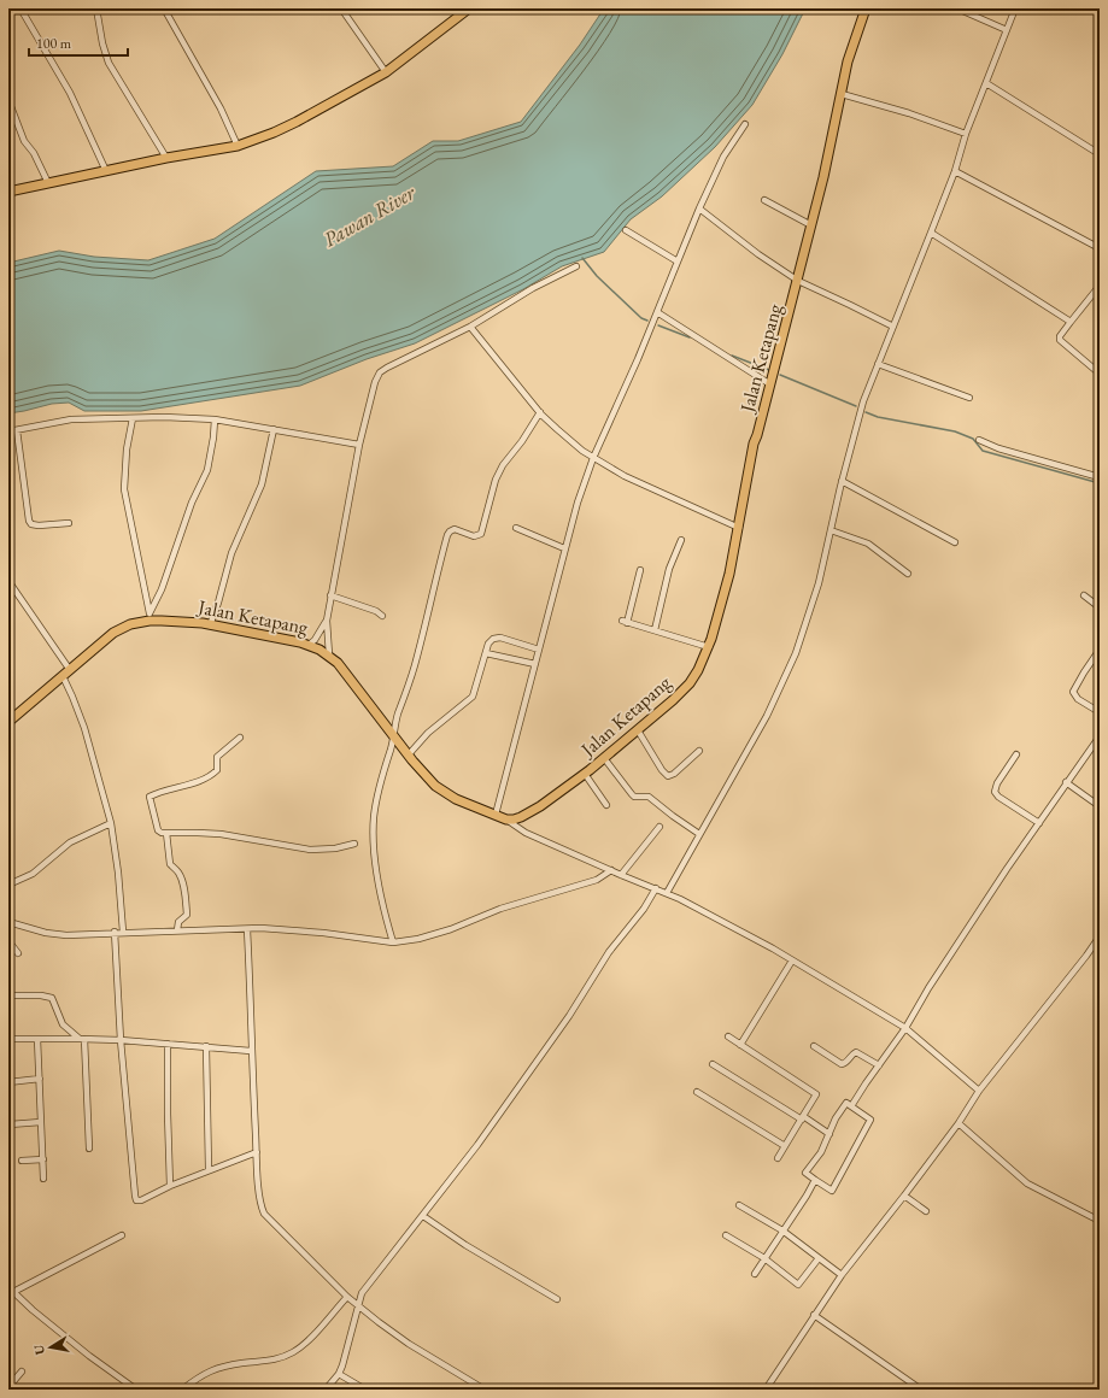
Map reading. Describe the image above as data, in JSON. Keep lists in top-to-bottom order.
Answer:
{
  "streets": {
    "main road": ["Jalan Ketapang"]
  },
  "water": ["Pawan River"],
  "scale_bar": "100 m",
  "north": "left"
}
